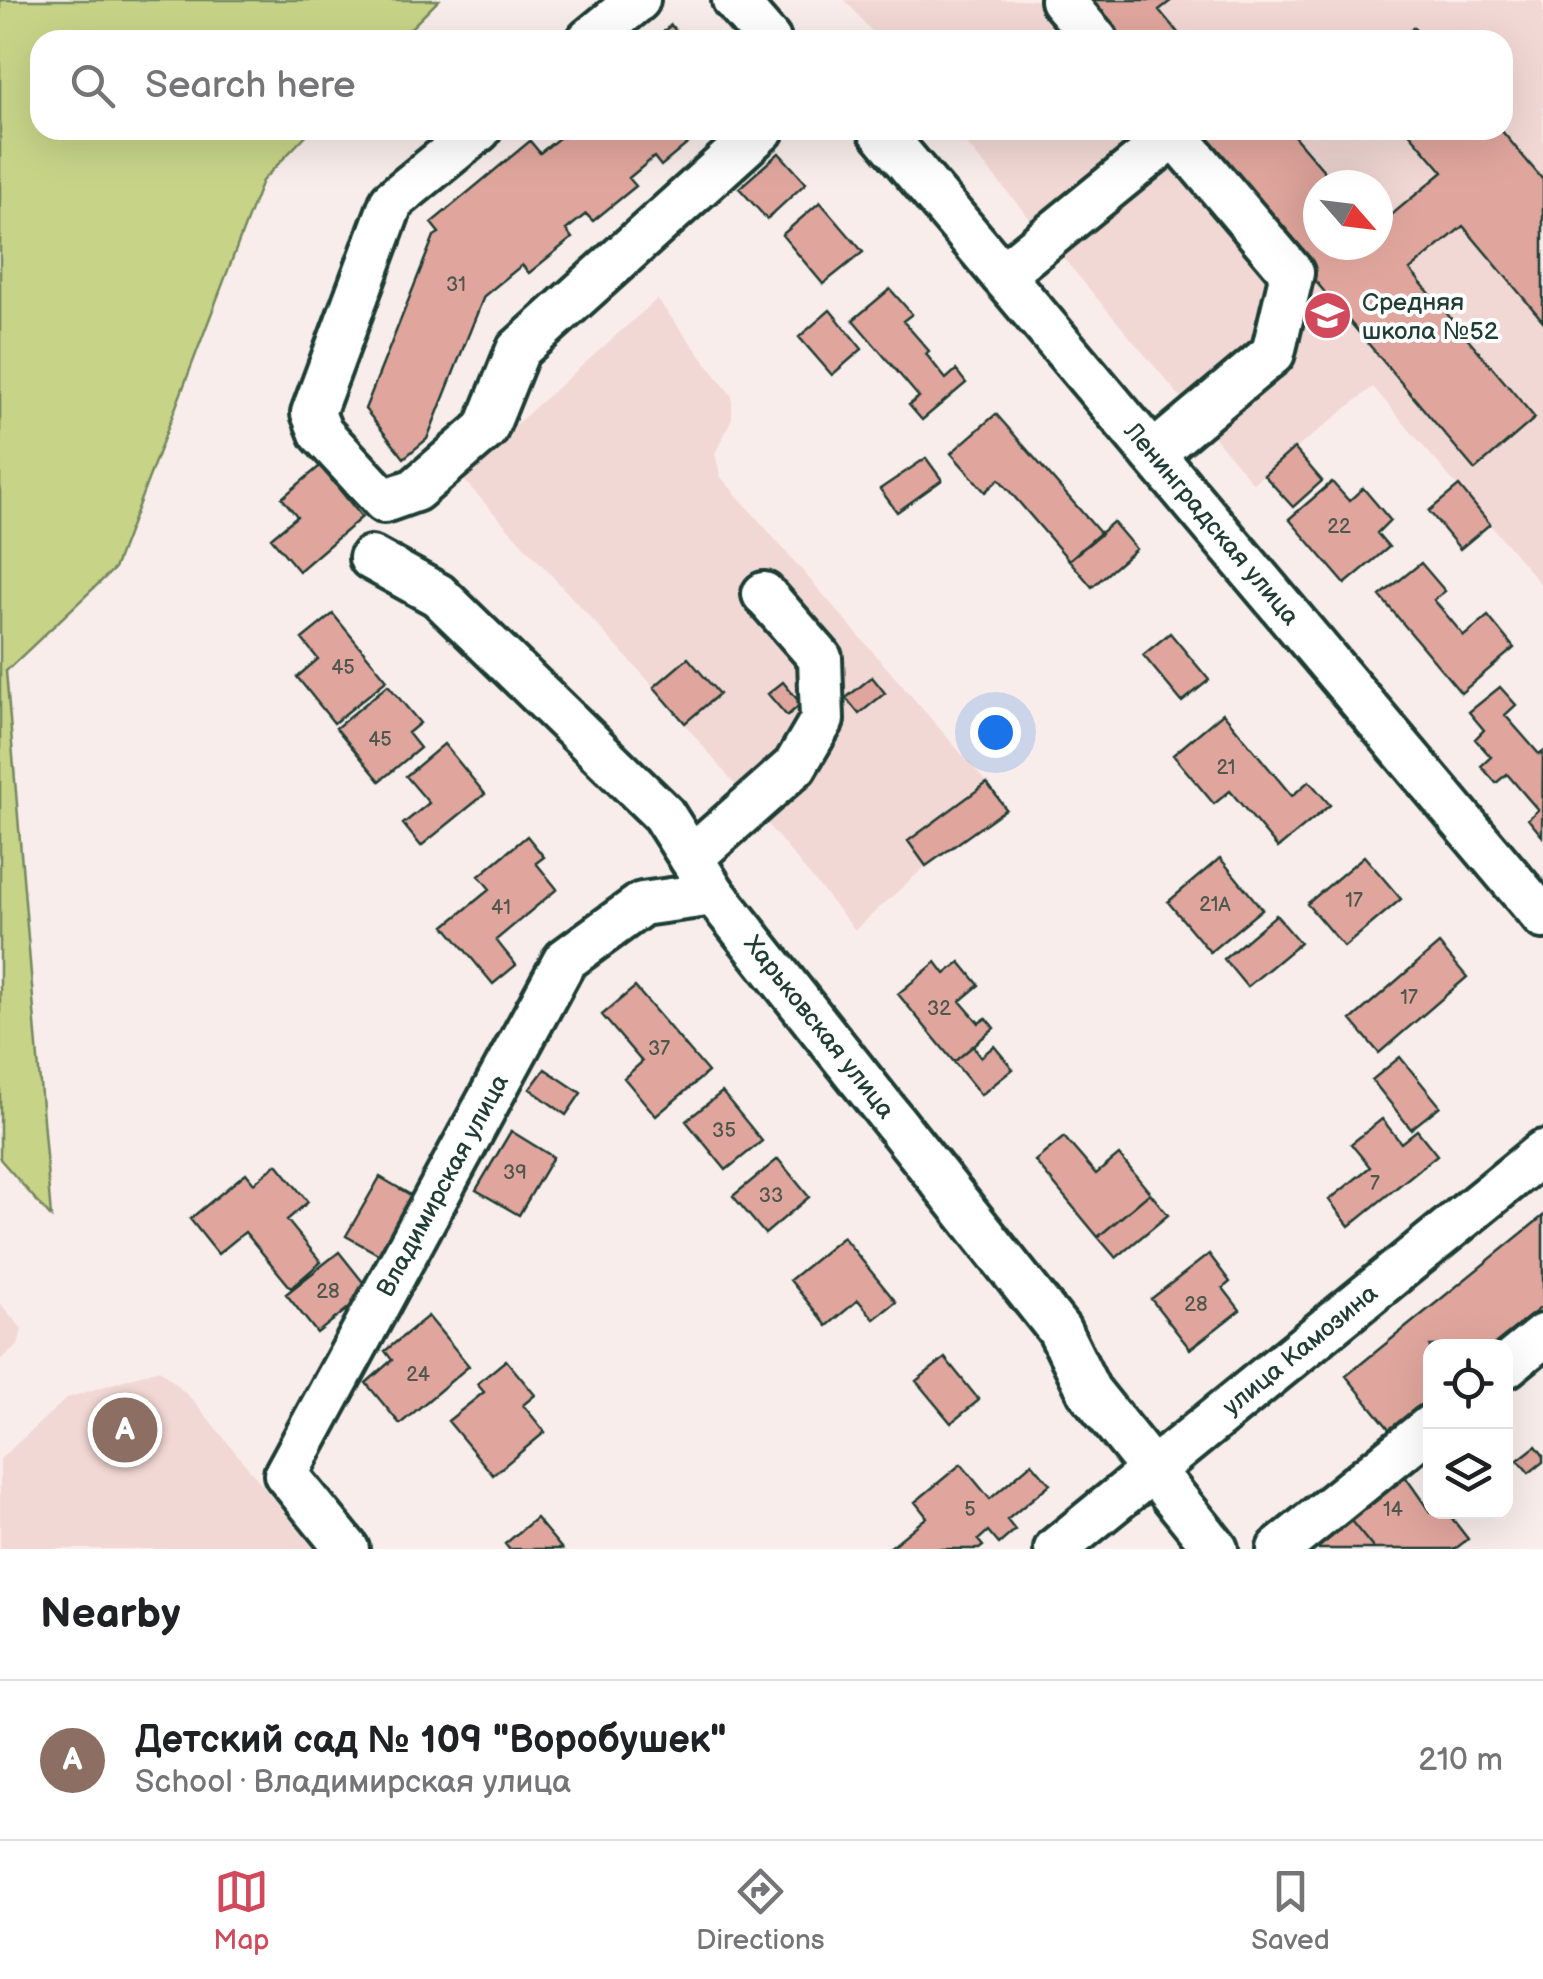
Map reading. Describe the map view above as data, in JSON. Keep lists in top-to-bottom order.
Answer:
{
  "streets": {
    "street": [
      "Ленинградская улица",
      "Харьковская улица",
      "Владимирская улица",
      "улица Камозина"
    ]
  },
  "crossings": [
    ["Харьковская улица", "Владимирская улица"],
    ["Харьковская улица", "улица Камозина"]
  ],
  "places": {
    "school or university": ["Средняя школа №52"]
  },
  "house_numbers": [
    "31",
    "22",
    "45",
    "45",
    "21",
    "17",
    "21А",
    "41",
    "17",
    "32",
    "37",
    "35",
    "39",
    "7",
    "33",
    "28",
    "28",
    "24",
    "5",
    "14"
  ],
  "north": "bottom right",
  "page": {
    "search": "Search here",
    "pins": "A",
    "heading": "Nearby",
    "list": [
      {
        "mark": "A",
        "name": "Детский сад № 109 \"Воробушек\"",
        "note": "School · Владимирская улица",
        "value": "210 m"
      }
    ],
    "nav": ["Map", "Directions", "Saved"]
  }
}
